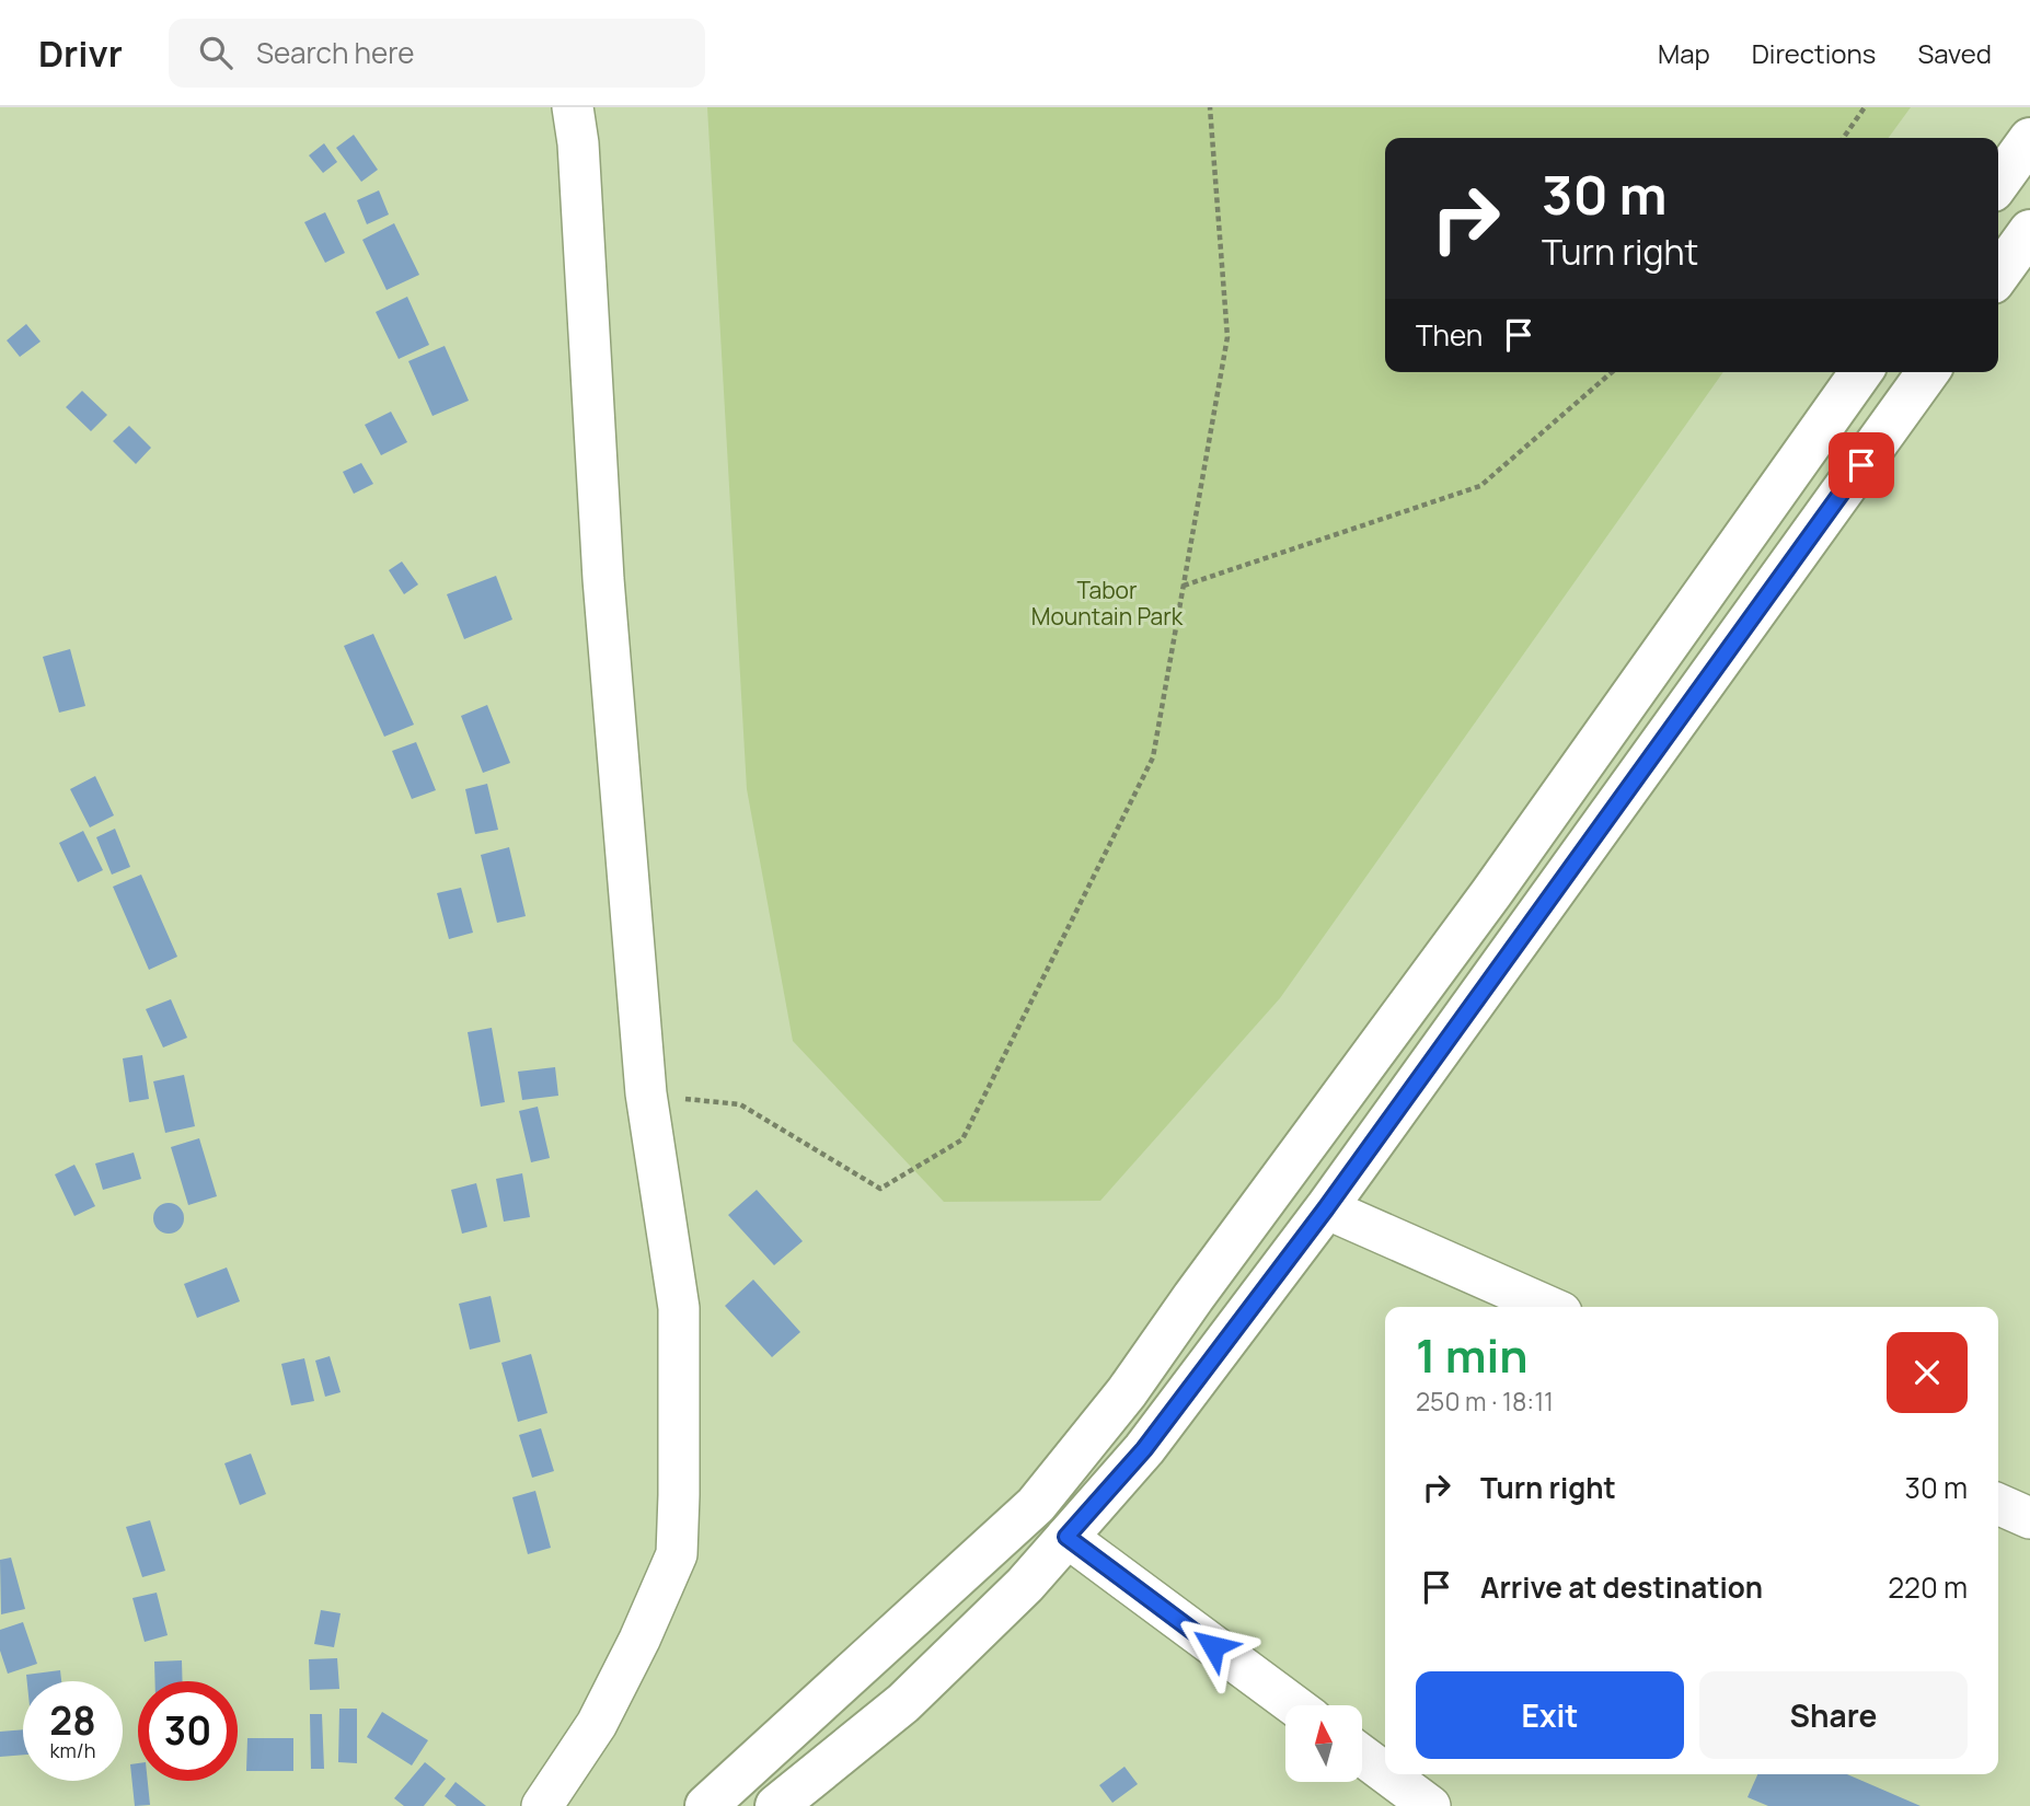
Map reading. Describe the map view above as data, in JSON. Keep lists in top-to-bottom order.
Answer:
{
  "parks": ["Tabor Mountain Park"],
  "north": "top",
  "page": {
    "header": "Drivr",
    "search": "Search here",
    "nav": ["Map", "Directions", "Saved"],
    "turn": ["30 m", "Turn right"],
    "then": "Then",
    "heading": ["1 min", "250 m · 18:11"],
    "list": [
      {
        "name": "Turn right",
        "value": "30 m"
      },
      {
        "name": "Arrive at destination",
        "value": "220 m"
      }
    ],
    "buttons": ["Exit", "Share"],
    "speed": "28 km/h",
    "limit": "30"
  }
}
